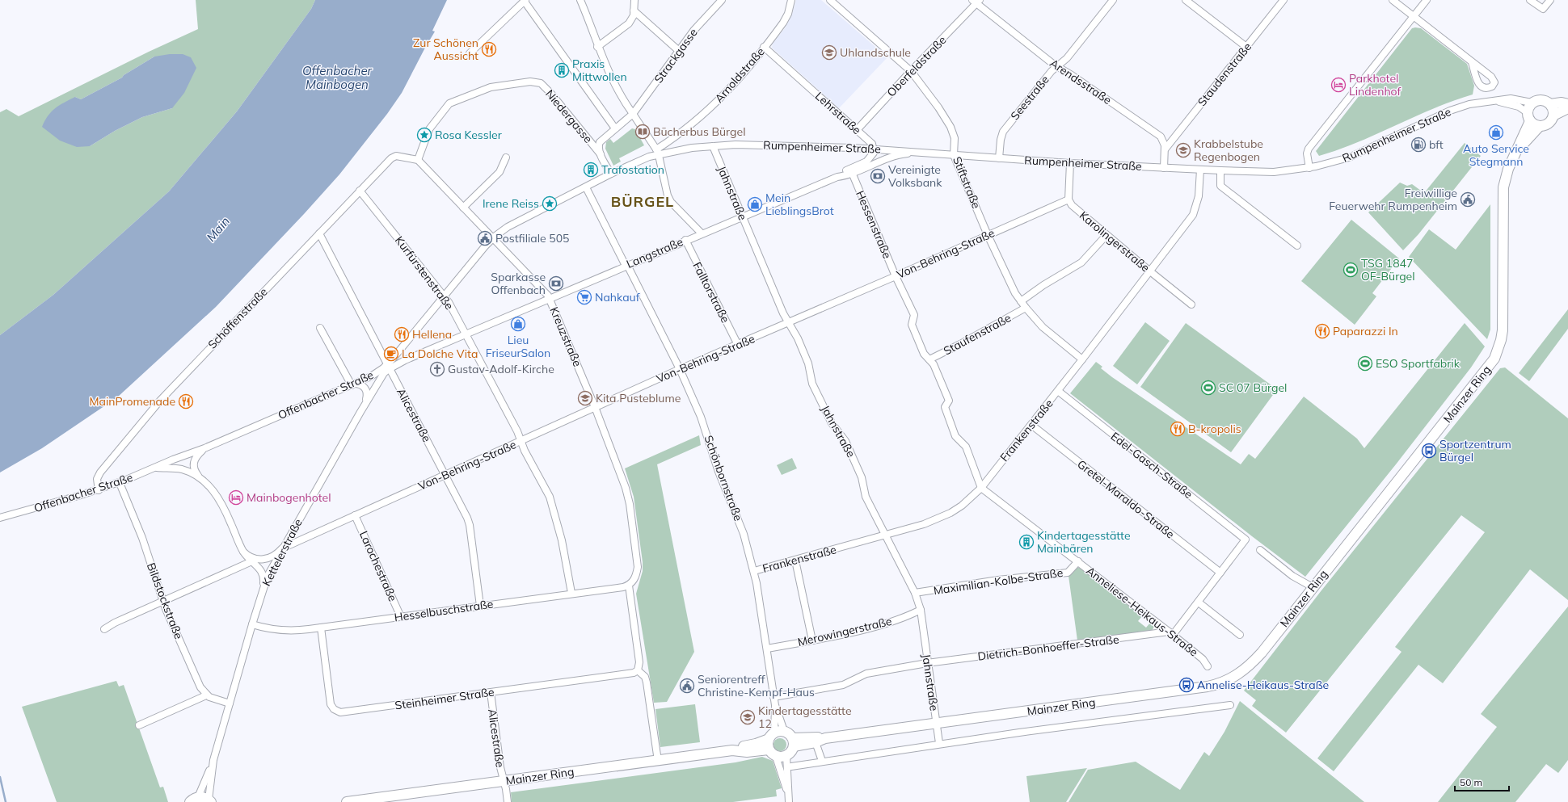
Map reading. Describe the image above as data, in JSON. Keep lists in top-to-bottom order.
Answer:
{
  "streets": {
    "street": [
      "Strackgasse",
      "Oberfeldstraße",
      "Staudenstraße",
      "Arnoldstraße",
      "Arendsstraße",
      "Seestraße",
      "Lehrstraße",
      "Niedergasse",
      "Rumpenheimer Straße",
      "Stiftstraße",
      "Jahnstraße",
      "Hessenstraße",
      "Karolingerstraße",
      "Langstraße",
      "Von-Behring-Straße",
      "Kurfürstenstraße",
      "Falltorstraße",
      "Schöffenstraße",
      "Staufenstraße",
      "Kreuzstraße",
      "Mainzer Ring",
      "Offenbacher Straße",
      "Alicestraße",
      "Frankenstraße",
      "Edel-Gasch-Straße",
      "Schönbornstraße",
      "Gretel-Maraldo-Straße",
      "Kettelerstraße",
      "Larochestraße",
      "Maximilian-Kolbe-Straße",
      "Bildstockstraße",
      "Hesselbuschstraße",
      "Anneliese-Heikaus-Straße",
      "Merowingerstraße",
      "Dietrich-Bonhoeffer-Straße",
      "Steinheimer Straße"
    ]
  },
  "crossings": [
    ["Strackgasse", "Niedergasse"],
    ["Oberfeldstraße", "Arendsstraße"],
    ["Oberfeldstraße", "Lehrstraße"],
    ["Oberfeldstraße", "Stiftstraße"],
    ["Staudenstraße", "Arendsstraße"],
    ["Arnoldstraße", "Lehrstraße"],
    ["Arnoldstraße", "Rumpenheimer Straße"],
    ["Arnoldstraße", "Offenbacher Straße"],
    ["Arendsstraße", "Seestraße"],
    ["Seestraße", "Rumpenheimer Straße"],
    ["Lehrstraße", "Rumpenheimer Straße"],
    ["Niedergasse", "Schöffenstraße"],
    ["Niedergasse", "Kreuzstraße"],
    ["Niedergasse", "Offenbacher Straße"],
    ["Rumpenheimer Straße", "Stiftstraße"],
    ["Rumpenheimer Straße", "Jahnstraße"],
    ["Rumpenheimer Straße", "Langstraße"],
    ["Rumpenheimer Straße", "Mainzer Ring"],
    ["Rumpenheimer Straße", "Offenbacher Straße"],
    ["Rumpenheimer Straße", "Frankenstraße"],
    ["Stiftstraße", "Von-Behring-Straße"],
    ["Stiftstraße", "Staufenstraße"],
    ["Stiftstraße", "Frankenstraße"],
    ["Jahnstraße", "Langstraße"],
    ["Jahnstraße", "Von-Behring-Straße"],
    ["Jahnstraße", "Mainzer Ring"],
    ["Jahnstraße", "Frankenstraße"],
    ["Jahnstraße", "Maximilian-Kolbe-Straße"],
    ["Jahnstraße", "Merowingerstraße"],
    ["Jahnstraße", "Dietrich-Bonhoeffer-Straße"],
    ["Hessenstraße", "Langstraße"],
    ["Hessenstraße", "Von-Behring-Straße"],
    ["Hessenstraße", "Staufenstraße"],
    ["Hessenstraße", "Frankenstraße"],
    ["Hessenstraße", "Anneliese-Heikaus-Straße"],
    ["Karolingerstraße", "Von-Behring-Straße"],
    ["Karolingerstraße", "Frankenstraße"],
    ["Langstraße", "Kurfürstenstraße"],
    ["Langstraße", "Falltorstraße"],
    ["Langstraße", "Kreuzstraße"],
    ["Langstraße", "Offenbacher Straße"],
    ["Langstraße", "Alicestraße"],
    ["Langstraße", "Schönbornstraße"],
    ["Langstraße", "Kettelerstraße"],
    ["Von-Behring-Straße", "Kurfürstenstraße"],
    ["Von-Behring-Straße", "Falltorstraße"],
    ["Von-Behring-Straße", "Kreuzstraße"],
    ["Von-Behring-Straße", "Alicestraße"],
    ["Von-Behring-Straße", "Schönbornstraße"],
    ["Von-Behring-Straße", "Kettelerstraße"],
    ["Von-Behring-Straße", "Larochestraße"],
    ["Von-Behring-Straße", "Bildstockstraße"],
    ["Kurfürstenstraße", "Schöffenstraße"],
    ["Kurfürstenstraße", "Offenbacher Straße"],
    ["Kurfürstenstraße", "Hesselbuschstraße"],
    ["Schöffenstraße", "Kreuzstraße"],
    ["Schöffenstraße", "Offenbacher Straße"],
    ["Schöffenstraße", "Alicestraße"],
    ["Kreuzstraße", "Offenbacher Straße"],
    ["Kreuzstraße", "Hesselbuschstraße"],
    ["Mainzer Ring", "Alicestraße"],
    ["Mainzer Ring", "Schönbornstraße"],
    ["Offenbacher Straße", "Alicestraße"],
    ["Offenbacher Straße", "Schönbornstraße"],
    ["Offenbacher Straße", "Kettelerstraße"],
    ["Offenbacher Straße", "Bildstockstraße"],
    ["Alicestraße", "Kettelerstraße"],
    ["Alicestraße", "Hesselbuschstraße"],
    ["Alicestraße", "Steinheimer Straße"],
    ["Frankenstraße", "Edel-Gasch-Straße"],
    ["Frankenstraße", "Schönbornstraße"],
    ["Frankenstraße", "Gretel-Maraldo-Straße"],
    ["Frankenstraße", "Anneliese-Heikaus-Straße"],
    ["Edel-Gasch-Straße", "Gretel-Maraldo-Straße"],
    ["Schönbornstraße", "Merowingerstraße"],
    ["Schönbornstraße", "Dietrich-Bonhoeffer-Straße"],
    ["Kettelerstraße", "Hesselbuschstraße"],
    ["Larochestraße", "Hesselbuschstraße"],
    ["Maximilian-Kolbe-Straße", "Anneliese-Heikaus-Straße"],
    ["Hesselbuschstraße", "Steinheimer Straße"],
    ["Anneliese-Heikaus-Straße", "Dietrich-Bonhoeffer-Straße"]
  ],
  "districts": ["BÜRGEL"],
  "water": ["Offenbacher Mainbogen", "Main"],
  "places": {
    "restaurant": [
      "Zur Schönen Aussicht",
      "Paparazzi In",
      "Hellena",
      "MainPromenade",
      "B-kropolis"
    ],
    "school or university": [
      "Uhlandschule",
      "Krabbelstube Regenbogen",
      "Kita Pusteblume",
      "Kindertagesstätte 12"
    ],
    "building": ["Praxis Mittwollen", "Trafostation", "Kindertagesstätte Mainbären"],
    "hotel": ["Parkhotel Lindenhof", "Mainbogenhotel"],
    "library": ["Bücherbus Bürgel"],
    "shop": ["Auto Service Stegmann", "Mein LieblingsBrot", "Lieu FriseurSalon"],
    "place": ["Rosa Kessler", "Irene Reiss"],
    "fuel station": ["bft"],
    "bank": ["Vereinigte Volksbank", "Sparkasse Offenbach"],
    "public building": ["Freiwillige Feuerwehr Rumpenheim", "Postfiliale 505", "Seniorentreff Christine-Kempf-Haus"],
    "sports": ["TSG 1847 OF-Bürgel", "ESO Sportfabrik", "SC 07 Bürgel"],
    "supermarket": ["Nahkauf"],
    "cafe": ["La Dolche Vita"],
    "church": ["Gustav-Adolf-Kirche"],
    "bus stop": ["Sportzentrum Bürgel", "Annelise-Heikaus-Straße"]
  },
  "scale_bar": "50 m"
}
